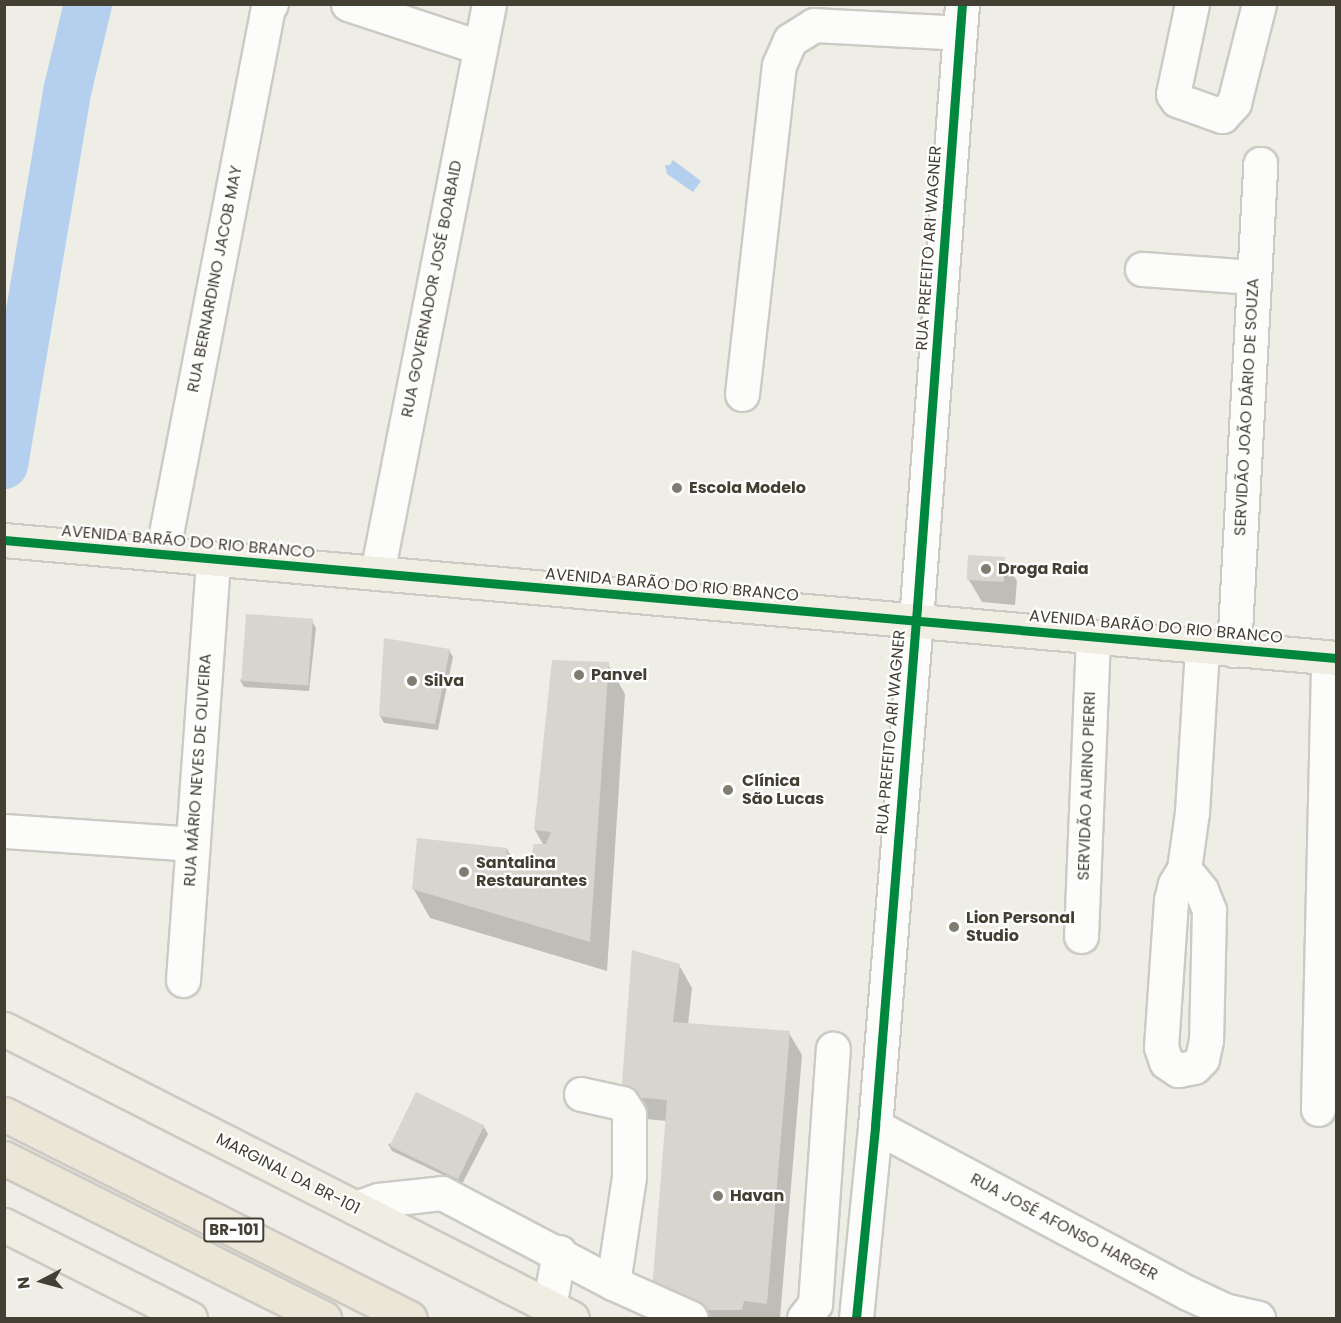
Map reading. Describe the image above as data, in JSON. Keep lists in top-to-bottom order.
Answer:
{
  "streets": {
    "highway": ["BR-101"],
    "main road": ["AVENIDA BARÃO DO RIO BRANCO", "MARGINAL DA BR-101"],
    "street": [
      "RUA PREFEITO ARI WAGNER",
      "RUA BERNARDINO JACOB MAY",
      "RUA GOVERNADOR JOSÉ BOABAID",
      "SERVIDÃO JOÃO DÁRIO DE SOUZA",
      "RUA MÁRIO NEVES DE OLIVEIRA",
      "SERVIDÃO AURINO PIERRI",
      "RUA JOSÉ AFONSO HARGER"
    ]
  },
  "crossings": [
    ["RUA PREFEITO ARI WAGNER", "AVENIDA BARÃO DO RIO BRANCO"],
    ["RUA PREFEITO ARI WAGNER", "RUA JOSÉ AFONSO HARGER"],
    ["RUA BERNARDINO JACOB MAY", "AVENIDA BARÃO DO RIO BRANCO"],
    ["RUA GOVERNADOR JOSÉ BOABAID", "AVENIDA BARÃO DO RIO BRANCO"],
    ["SERVIDÃO JOÃO DÁRIO DE SOUZA", "AVENIDA BARÃO DO RIO BRANCO"],
    ["AVENIDA BARÃO DO RIO BRANCO", "RUA MÁRIO NEVES DE OLIVEIRA"],
    ["AVENIDA BARÃO DO RIO BRANCO", "SERVIDÃO AURINO PIERRI"]
  ],
  "places": [
    "Escola Modelo",
    "Droga Raia",
    "Panvel",
    "Silva",
    "Clínica São Lucas",
    "Santalina Restaurantes",
    "Lion Personal Studio",
    "Havan"
  ],
  "north": "left"
}
